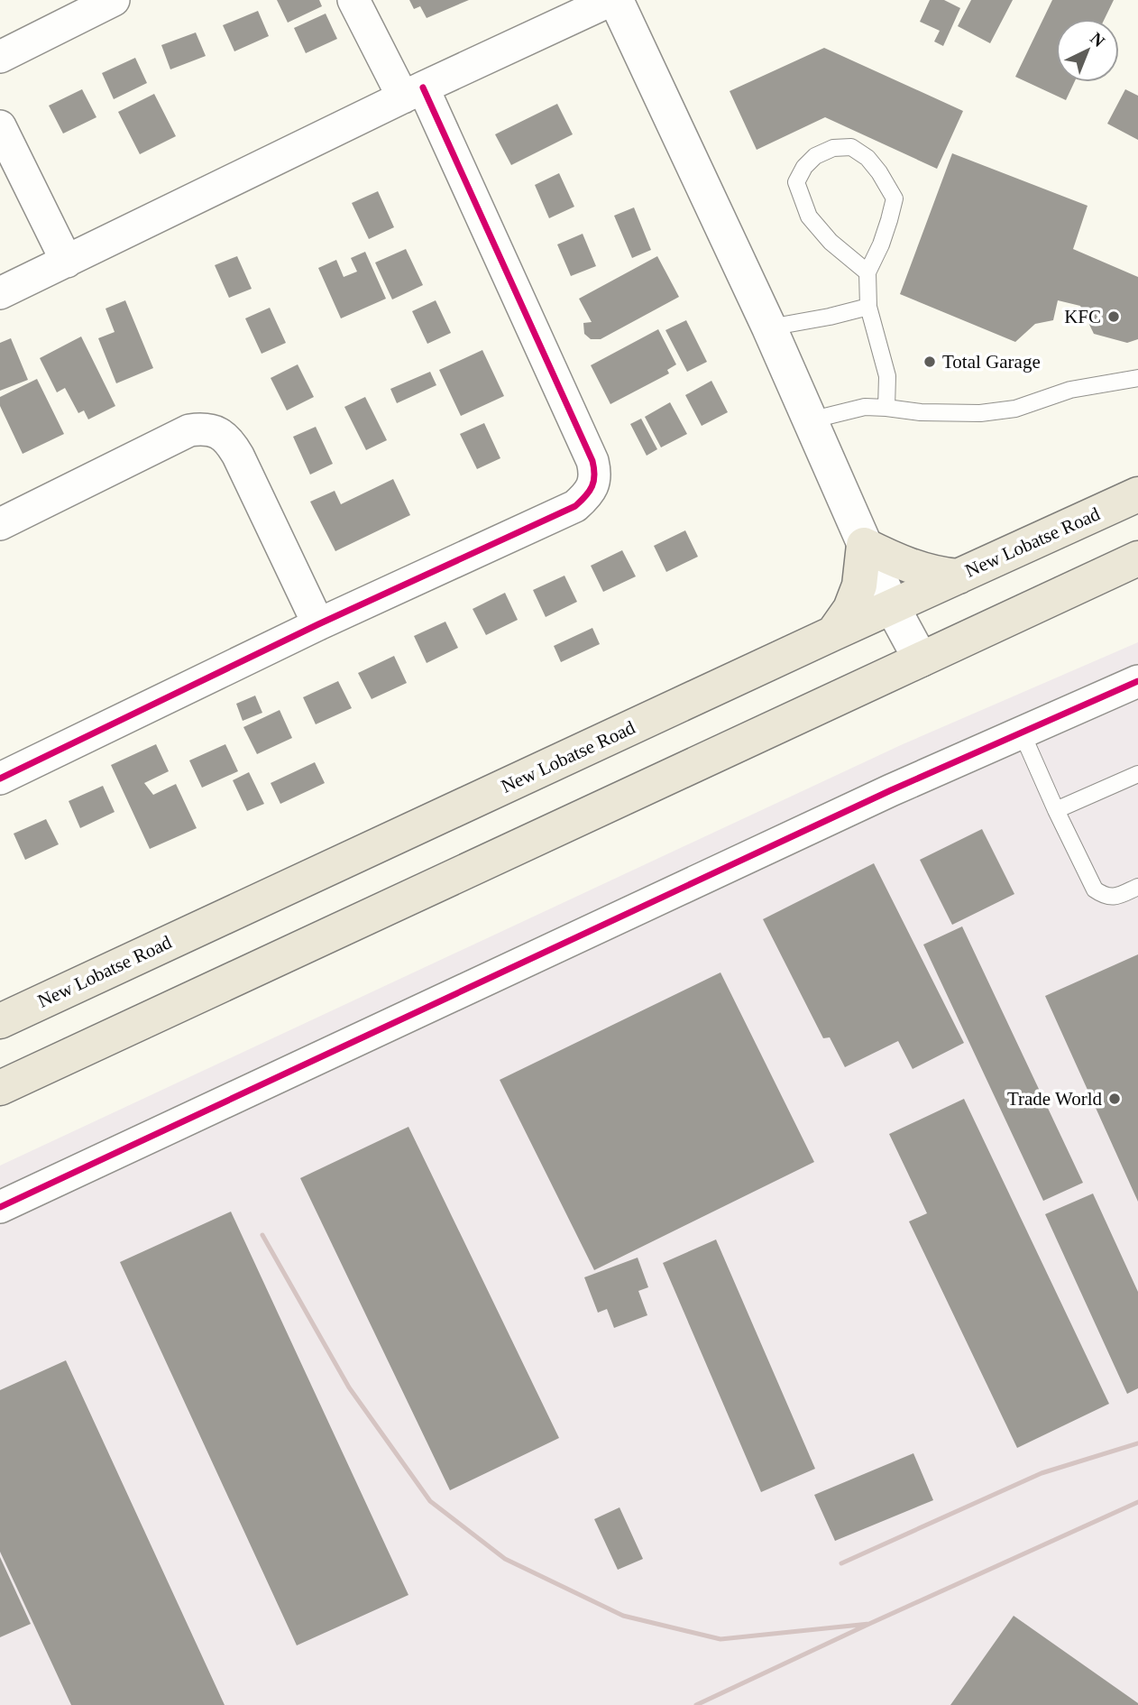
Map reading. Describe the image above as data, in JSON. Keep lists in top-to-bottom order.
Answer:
{
  "streets": {
    "main road": ["New Lobatse Road"]
  },
  "places": ["KFC", "Total Garage", "Trade World"],
  "north": "top right"
}
